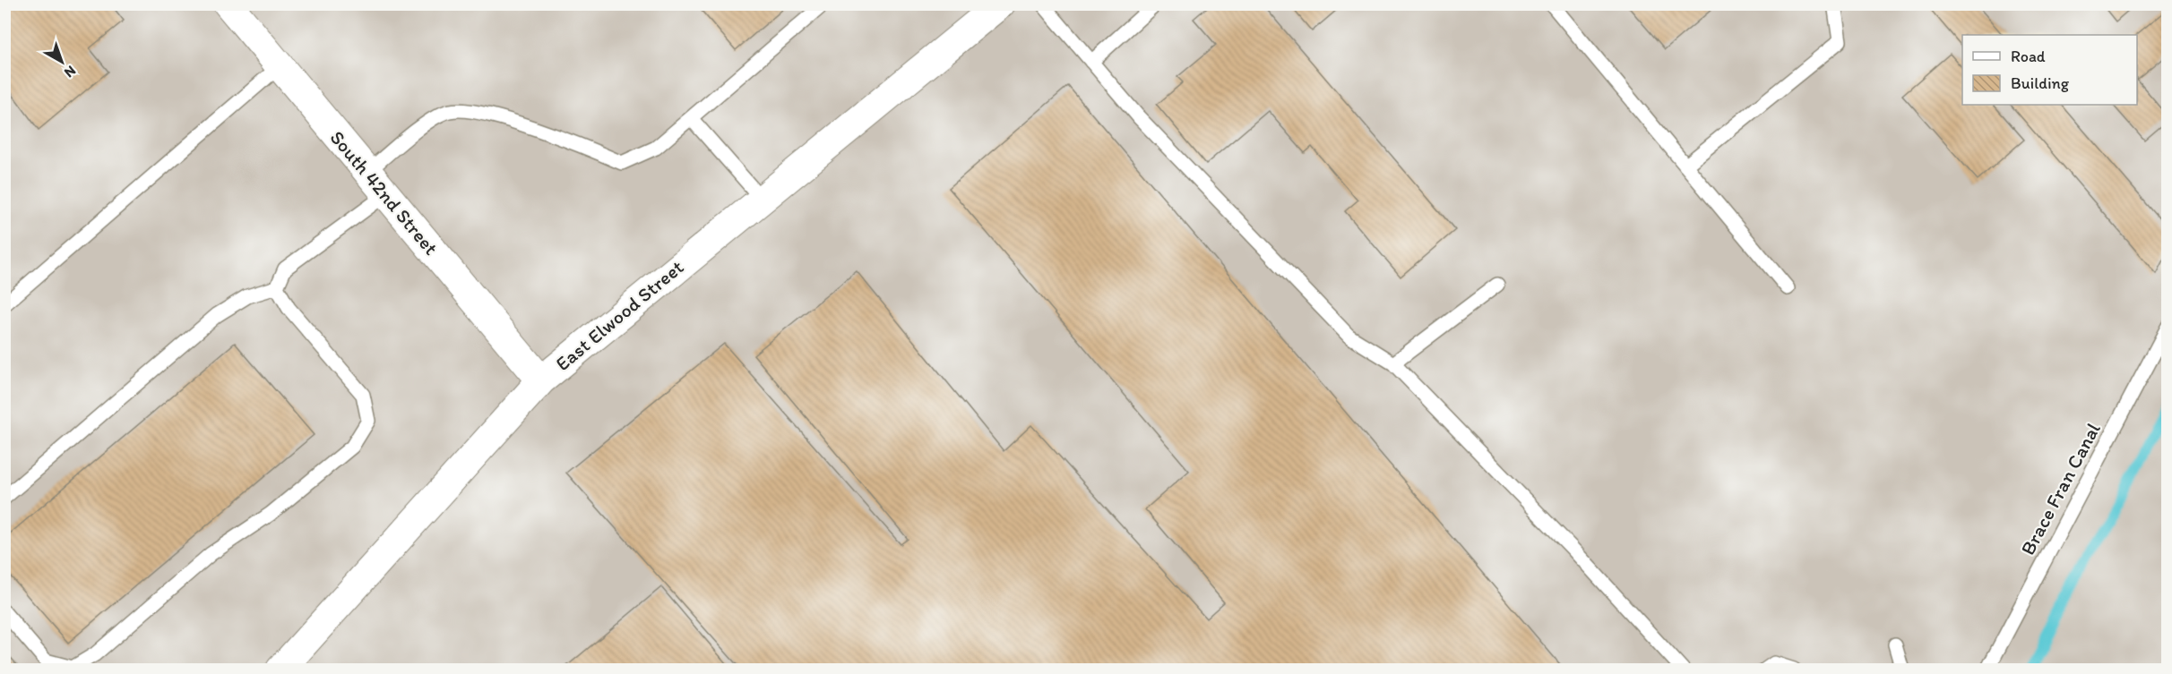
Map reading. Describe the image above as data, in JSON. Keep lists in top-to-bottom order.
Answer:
{
  "streets": {
    "street": ["South 42nd Street", "East Elwood Street"],
    "lane": ["Brace Fran Canal"]
  },
  "crossings": [
    ["South 42nd Street", "East Elwood Street"]
  ],
  "legend": ["Road", "Building"],
  "north": "bottom right"
}
